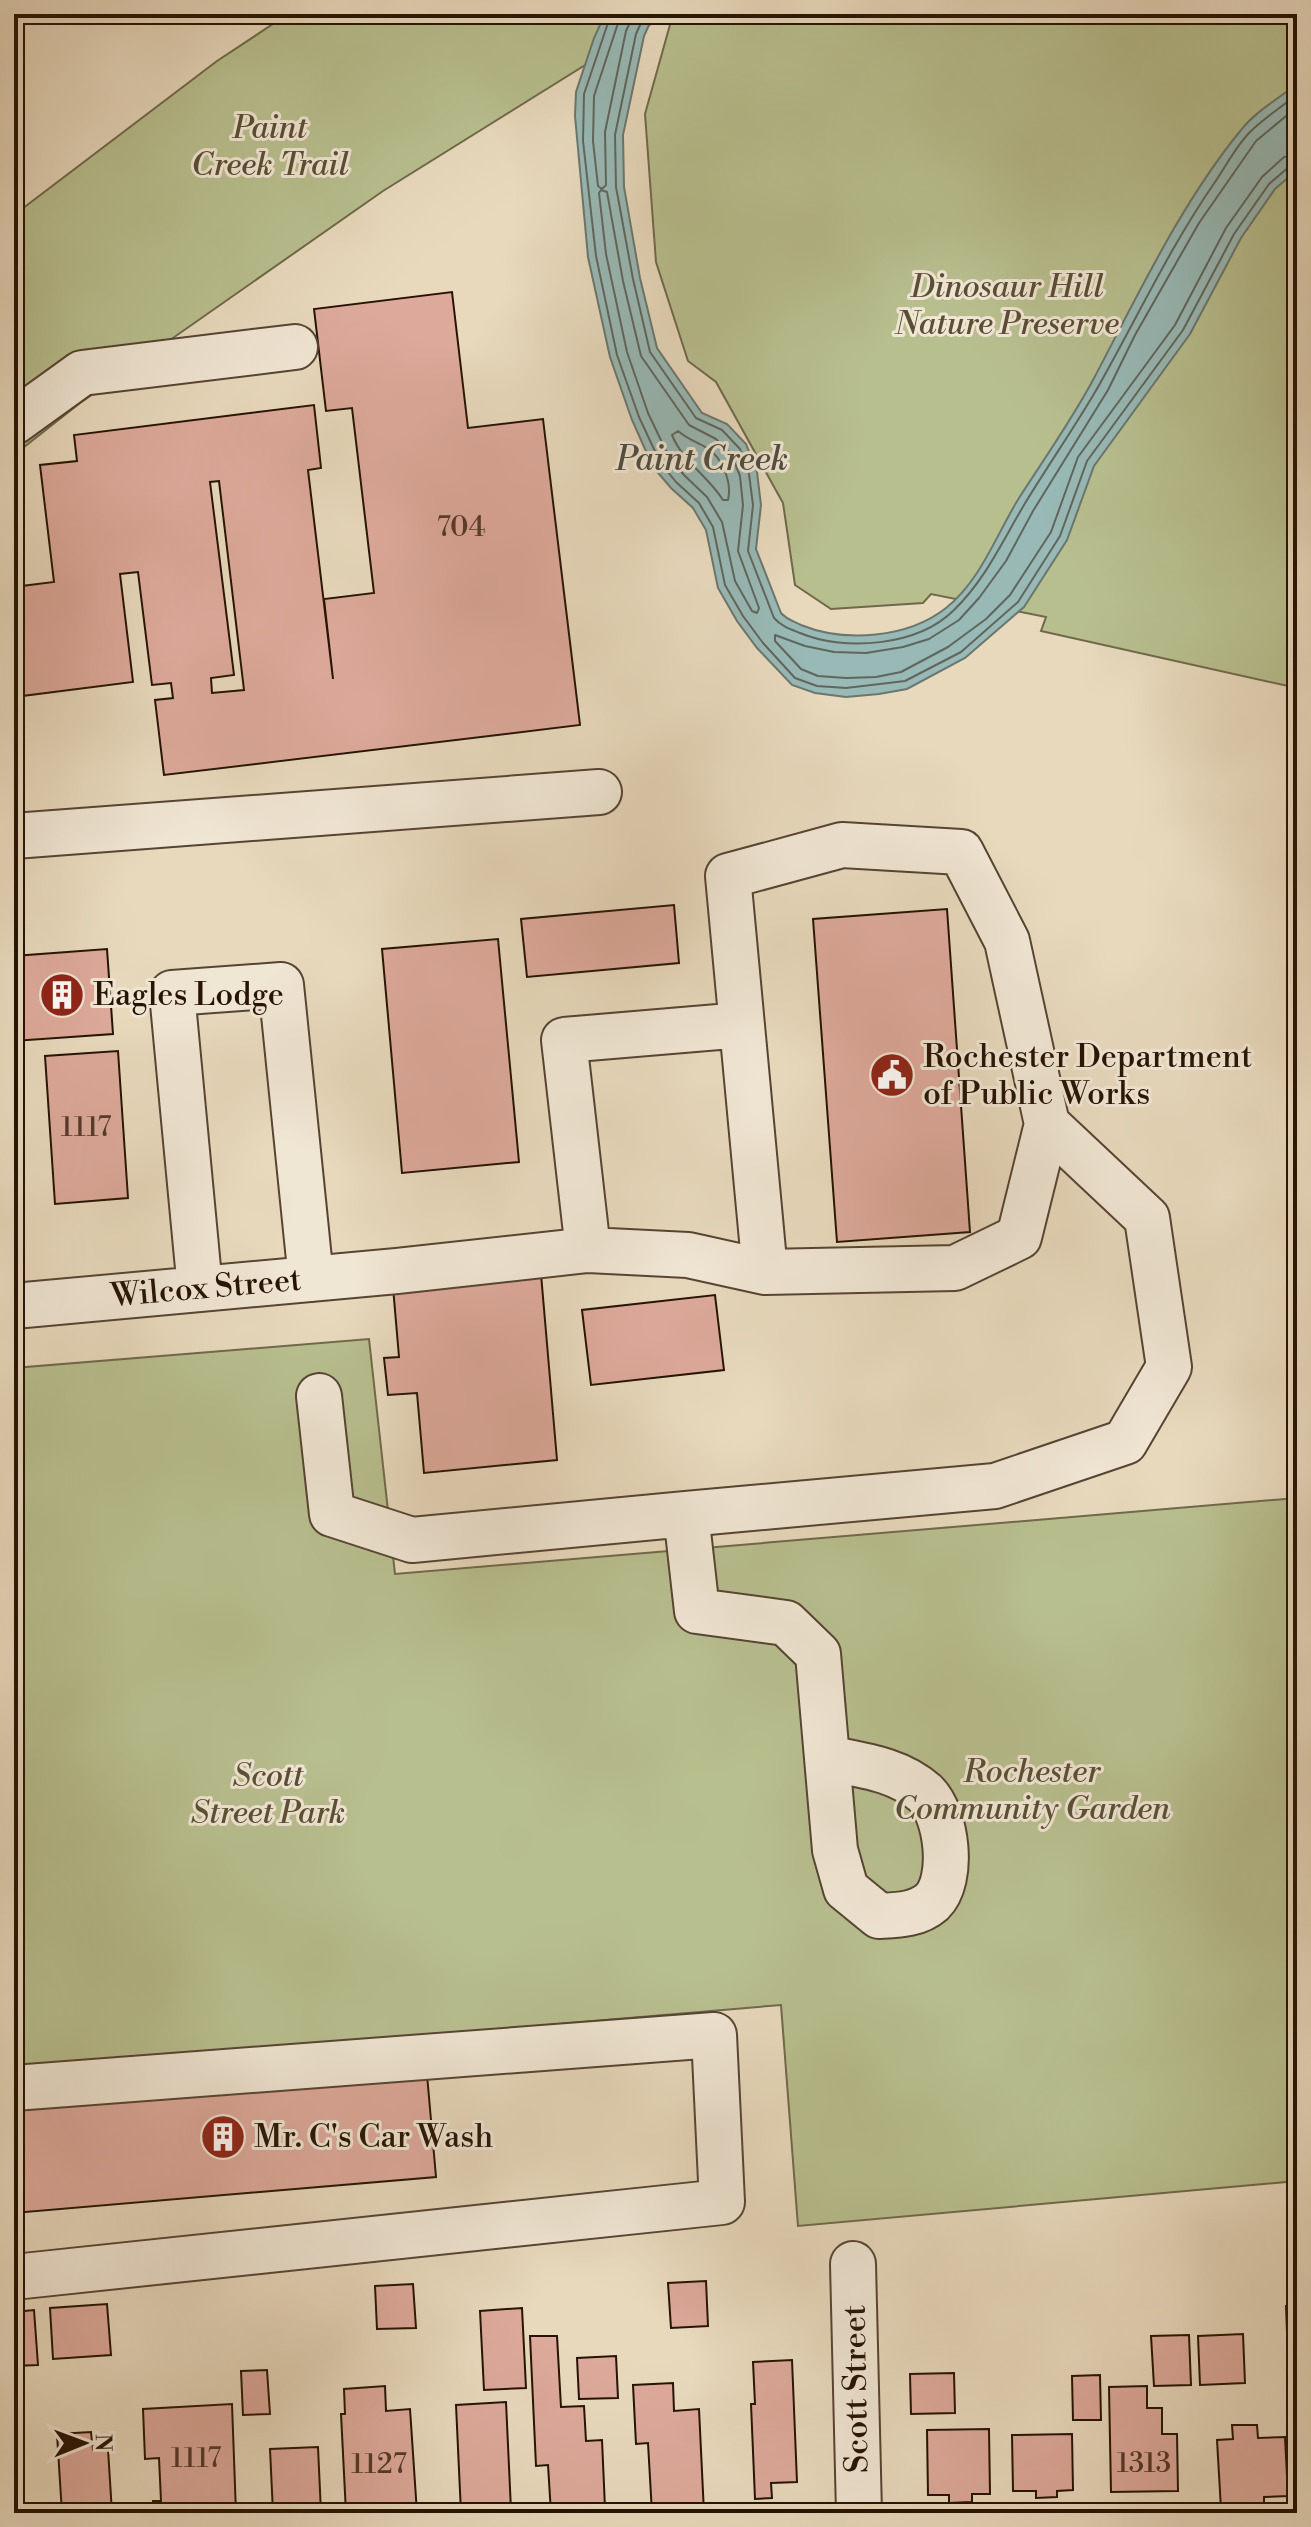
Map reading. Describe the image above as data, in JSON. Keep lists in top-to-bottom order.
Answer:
{
  "streets": {
    "street": ["Wilcox Street", "Scott Street"]
  },
  "water": ["Paint Creek"],
  "parks": [
    "Paint Creek Trail",
    "Dinosaur Hill Nature Preserve",
    "Rochester Community Garden",
    "Scott Street Park"
  ],
  "places": {
    "building": ["Eagles Lodge", "Mr. C's Car Wash"],
    "public building": ["Rochester Department of Public Works"]
  },
  "house_numbers": [
    "704",
    "1117",
    "1117",
    "1313",
    "1127"
  ],
  "north": "right"
}
